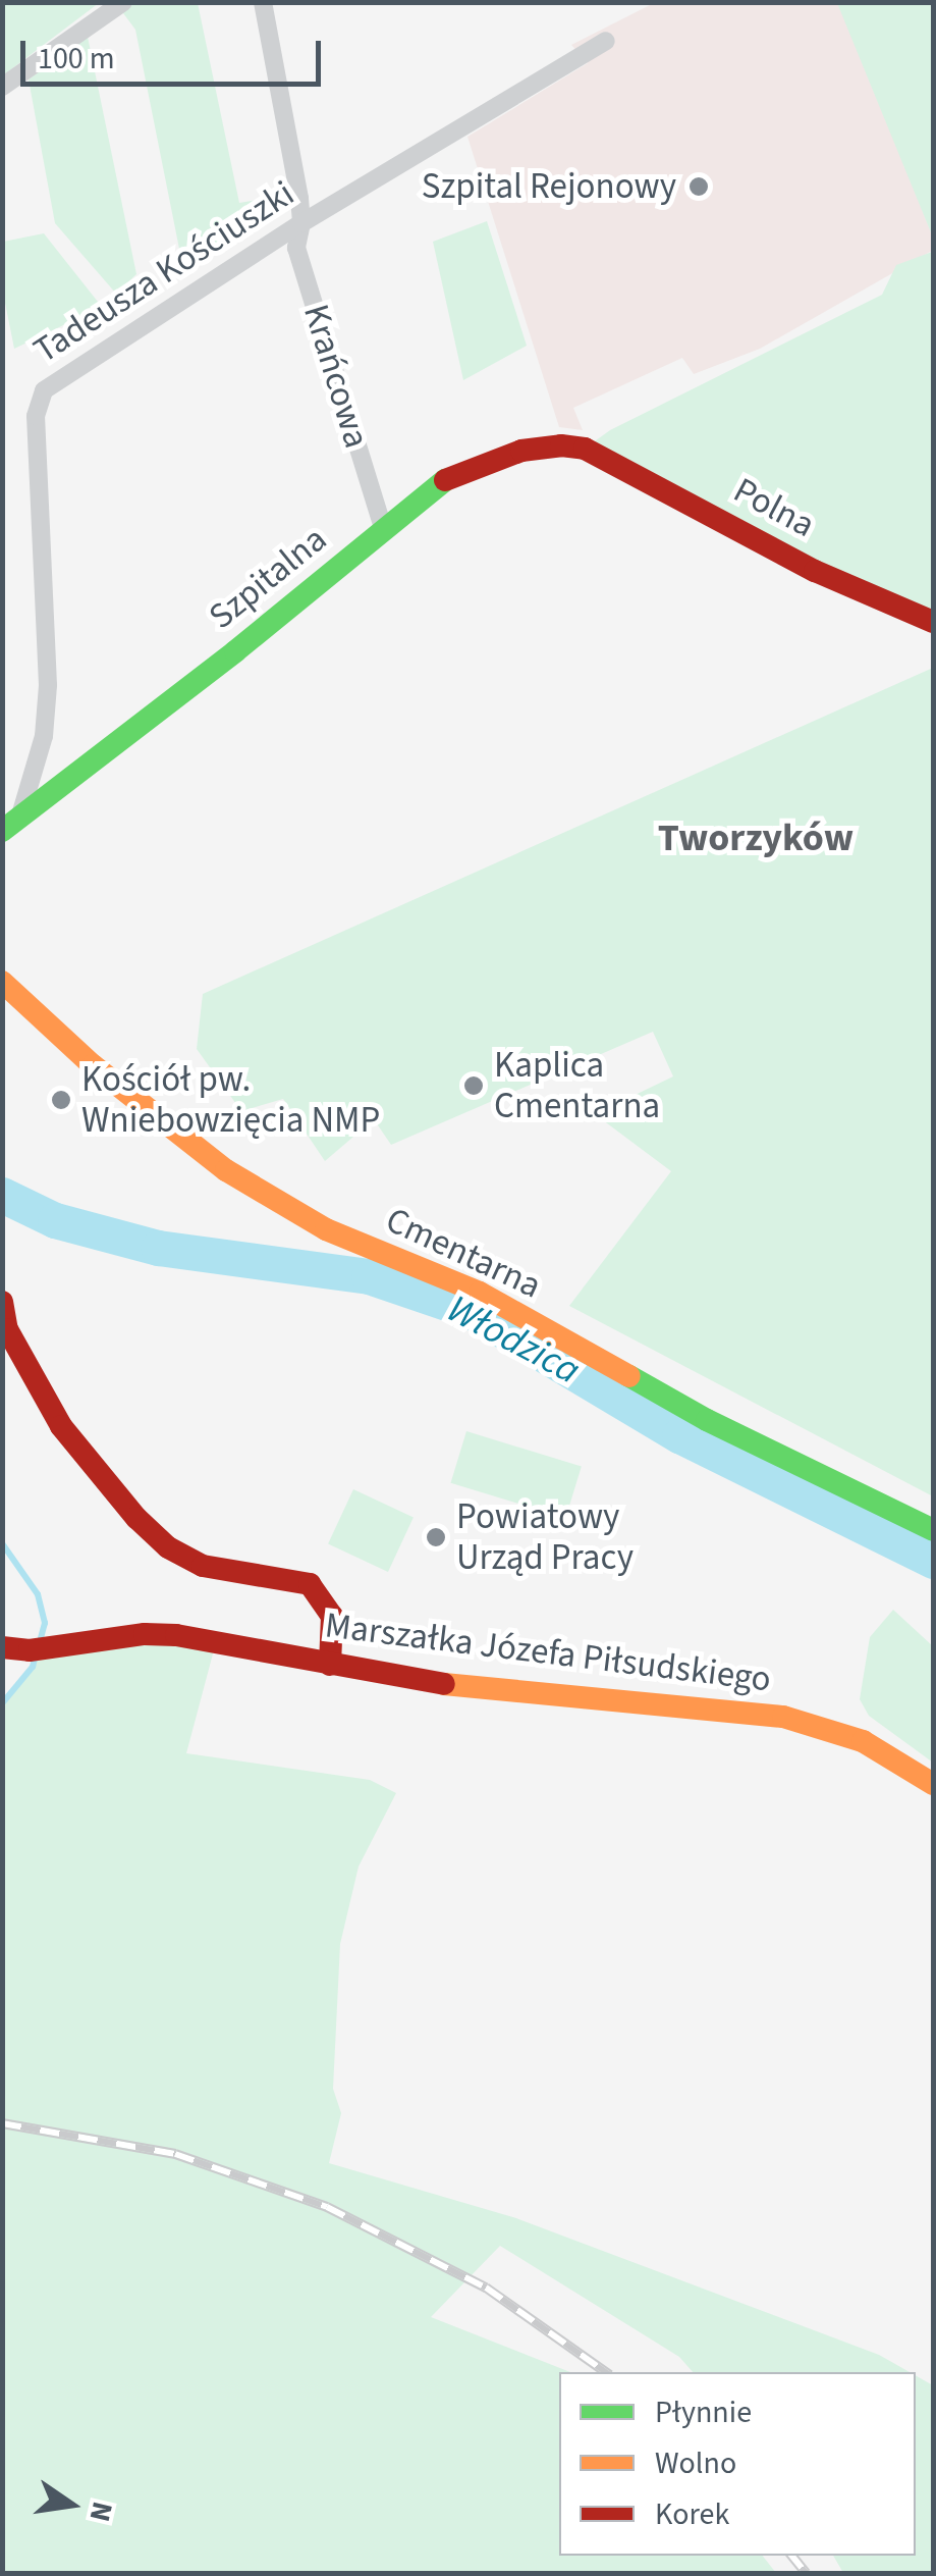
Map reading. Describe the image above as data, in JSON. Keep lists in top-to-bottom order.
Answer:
{
  "streets": {
    "street": [
      "Tadeusza Kościuszki",
      "Krańcowa",
      "Polna",
      "Szpitalna",
      "Cmentarna",
      "Marszałka Józefa Piłsudskiego"
    ]
  },
  "crossings": [
    ["Tadeusza Kościuszki", "Krańcowa"],
    ["Tadeusza Kościuszki", "Szpitalna"],
    ["Krańcowa", "Szpitalna"],
    ["Polna", "Szpitalna"]
  ],
  "districts": ["Tworzyków"],
  "water": ["Włodzica"],
  "places": [
    "Szpital Rejonowy",
    "Kaplica Cmentarna",
    "Kościół pw. Wniebowzięcia NMP",
    "Powiatowy Urząd Pracy"
  ],
  "legend": ["Płynnie", "Wolno", "Korek"],
  "scale_bar": "100 m",
  "north": "right"
}
